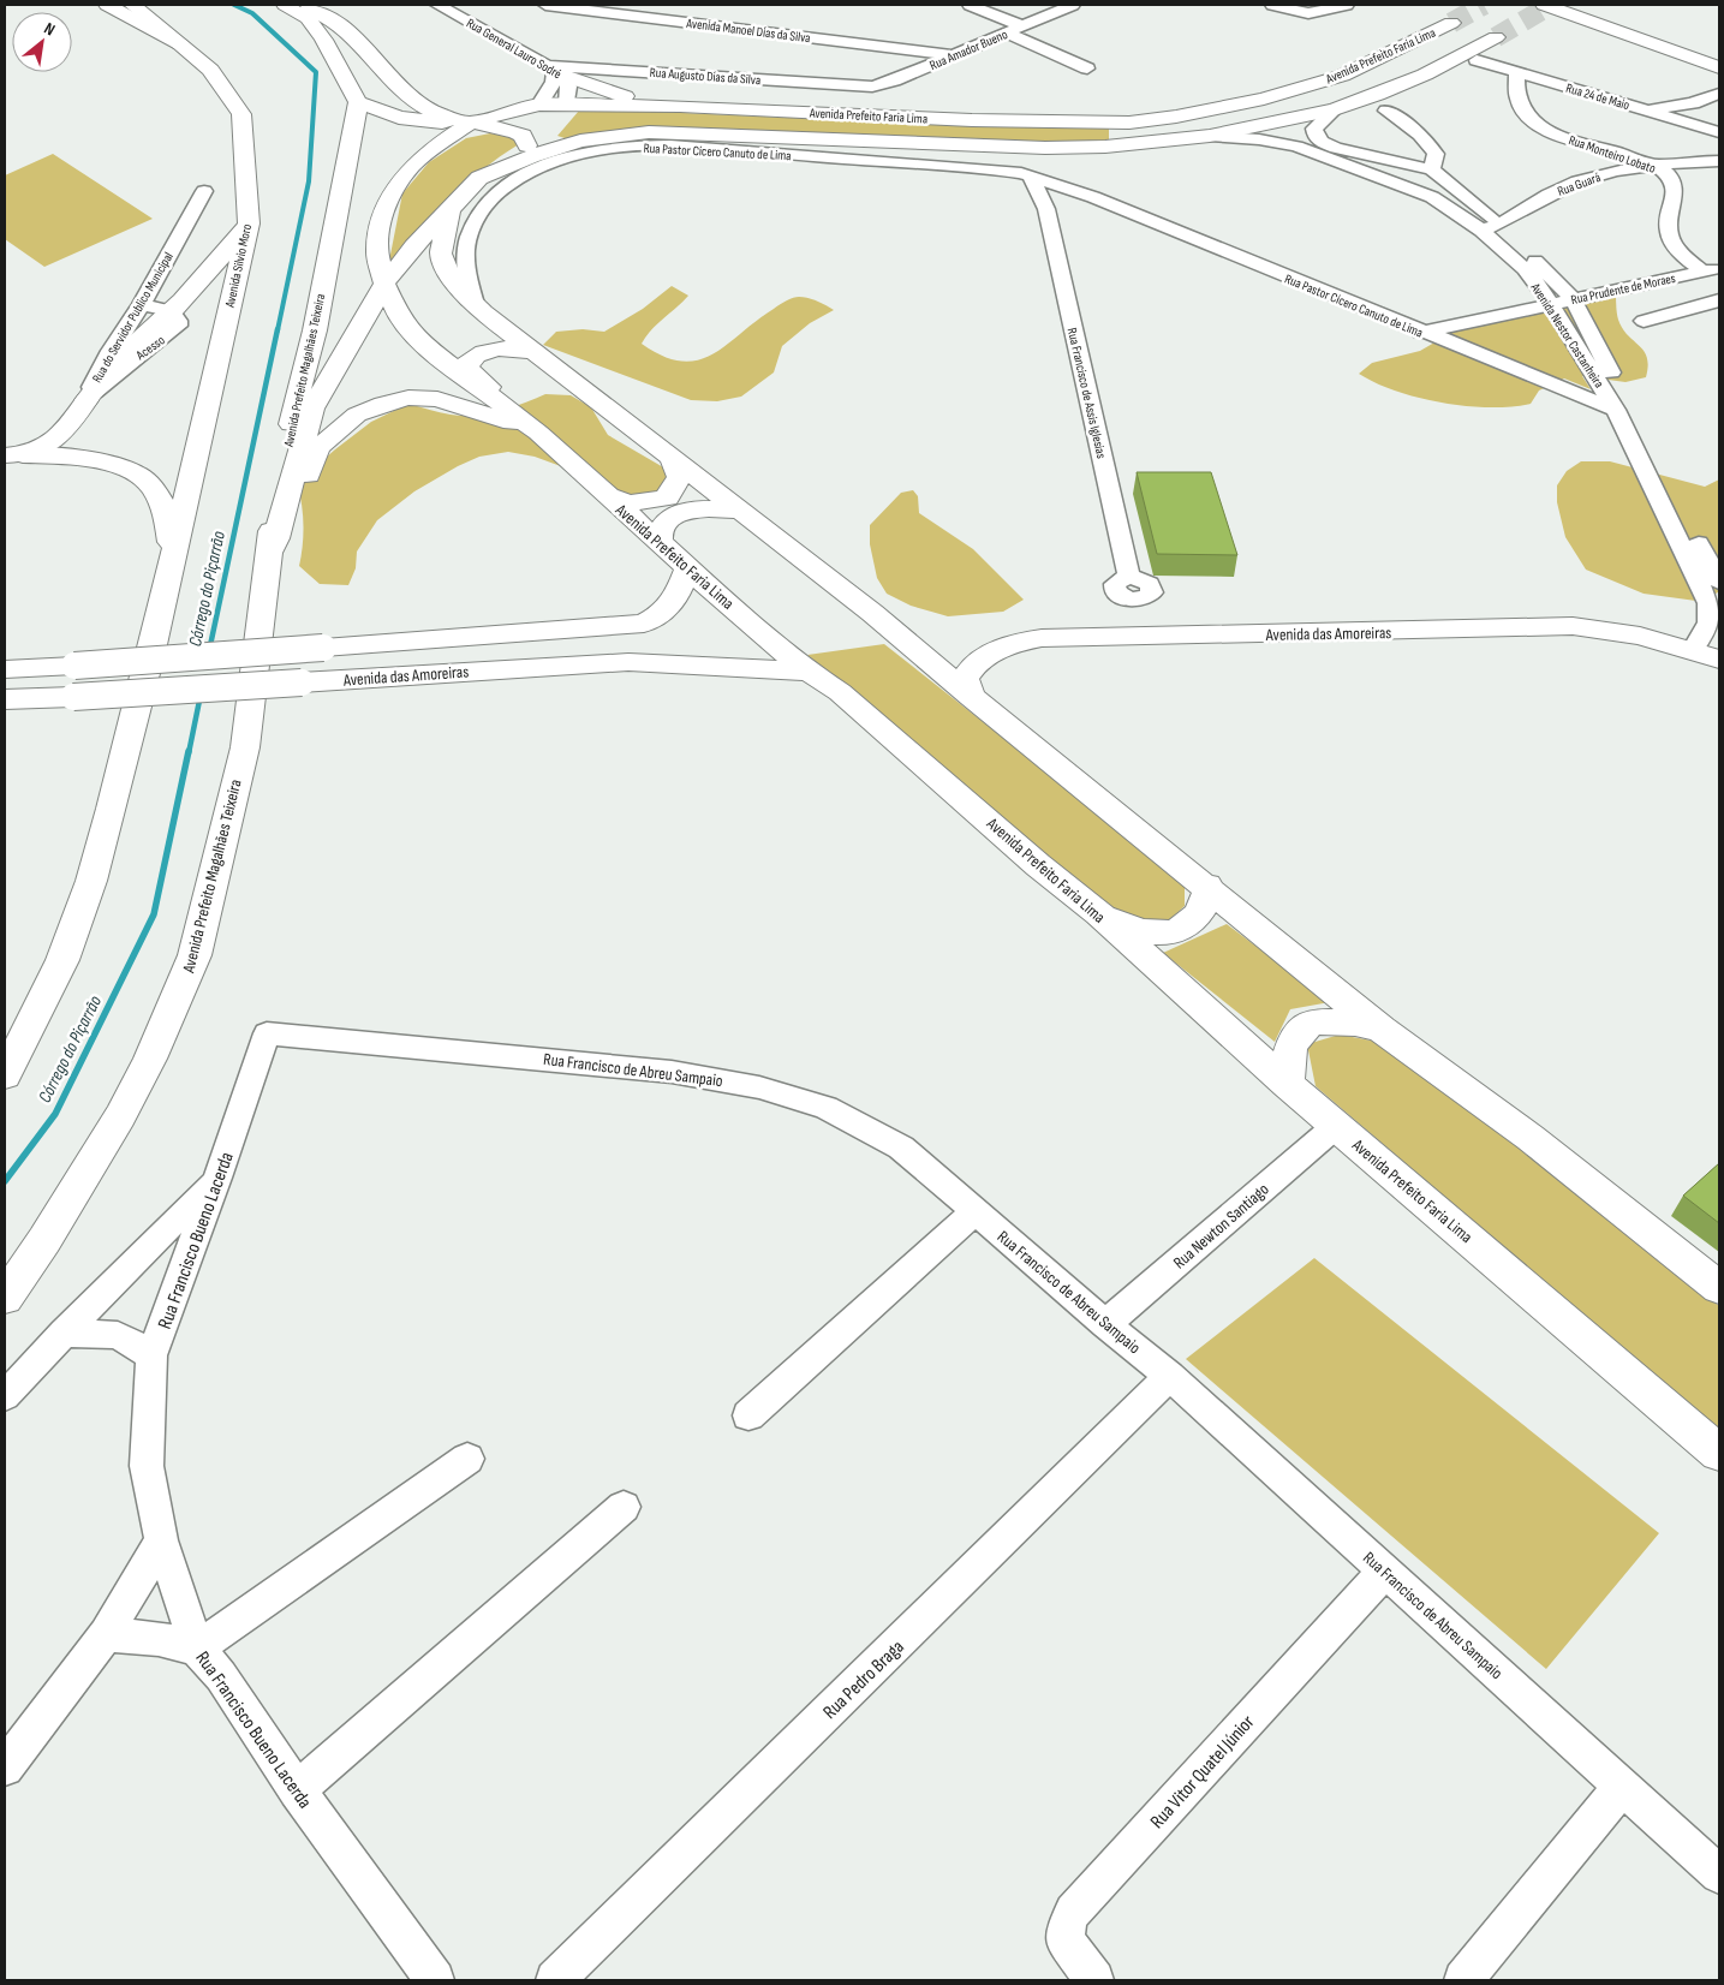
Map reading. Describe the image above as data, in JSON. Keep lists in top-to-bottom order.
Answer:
{
  "streets": {
    "main road": [
      "Avenida Prefeito Faria Lima",
      "Avenida Silvio Moro",
      "Rua do Servidor Publico Municipal",
      "Avenida Prefeito Magalhães Teixeira",
      "Avenida das Amoreiras"
    ],
    "street": [
      "Avenida Manoel Dias da Silva",
      "Rua General Lauro Sodré",
      "Rua Amador Bueno",
      "Rua Augusto Dias da Silva",
      "Rua 24 de Maio",
      "Rua Pastor Cícero Canuto de Lima",
      "Rua Monteiro Lobato",
      "Rua Guará",
      "Rua Prudente de Moraes",
      "Avenida Nestor Castanheira",
      "Acesso",
      "Rua Francisco de Assis Iglesias",
      "Rua Francisco de Abreu Sampaio",
      "Rua Newton Santiago",
      "Rua Francisco Bueno Lacerda",
      "Rua Pedro Braga",
      "Rua Vitor Quatel Júnior"
    ]
  },
  "crossings": [
    ["Avenida Manoel Dias da Silva", "Rua Amador Bueno"],
    ["Rua General Lauro Sodré", "Avenida Prefeito Faria Lima"],
    ["Rua General Lauro Sodré", "Rua Augusto Dias da Silva"],
    ["Rua Amador Bueno", "Rua Augusto Dias da Silva"],
    ["Avenida Prefeito Faria Lima", "Avenida Nestor Castanheira"],
    ["Avenida Prefeito Faria Lima", "Avenida Prefeito Magalhães Teixeira"],
    ["Avenida Prefeito Faria Lima", "Avenida das Amoreiras"],
    ["Avenida Prefeito Faria Lima", "Rua Newton Santiago"],
    ["Rua 24 de Maio", "Rua Monteiro Lobato"],
    ["Rua Pastor Cícero Canuto de Lima", "Rua Prudente de Moraes"],
    ["Rua Pastor Cícero Canuto de Lima", "Avenida Nestor Castanheira"],
    ["Rua Pastor Cícero Canuto de Lima", "Rua Francisco de Assis Iglesias"],
    ["Rua Monteiro Lobato", "Rua Guará"],
    ["Rua Monteiro Lobato", "Rua Prudente de Moraes"],
    ["Rua Guará", "Avenida Nestor Castanheira"],
    ["Rua Prudente de Moraes", "Avenida Nestor Castanheira"],
    ["Rua do Servidor Publico Municipal", "Acesso"],
    ["Avenida Nestor Castanheira", "Avenida das Amoreiras"],
    ["Rua Francisco de Abreu Sampaio", "Rua Newton Santiago"],
    ["Rua Francisco de Abreu Sampaio", "Rua Francisco Bueno Lacerda"],
    ["Rua Francisco de Abreu Sampaio", "Rua Pedro Braga"],
    ["Rua Francisco de Abreu Sampaio", "Rua Vitor Quatel Júnior"]
  ],
  "water": ["Córrego do Piçarrão"],
  "north": "top right"
}
